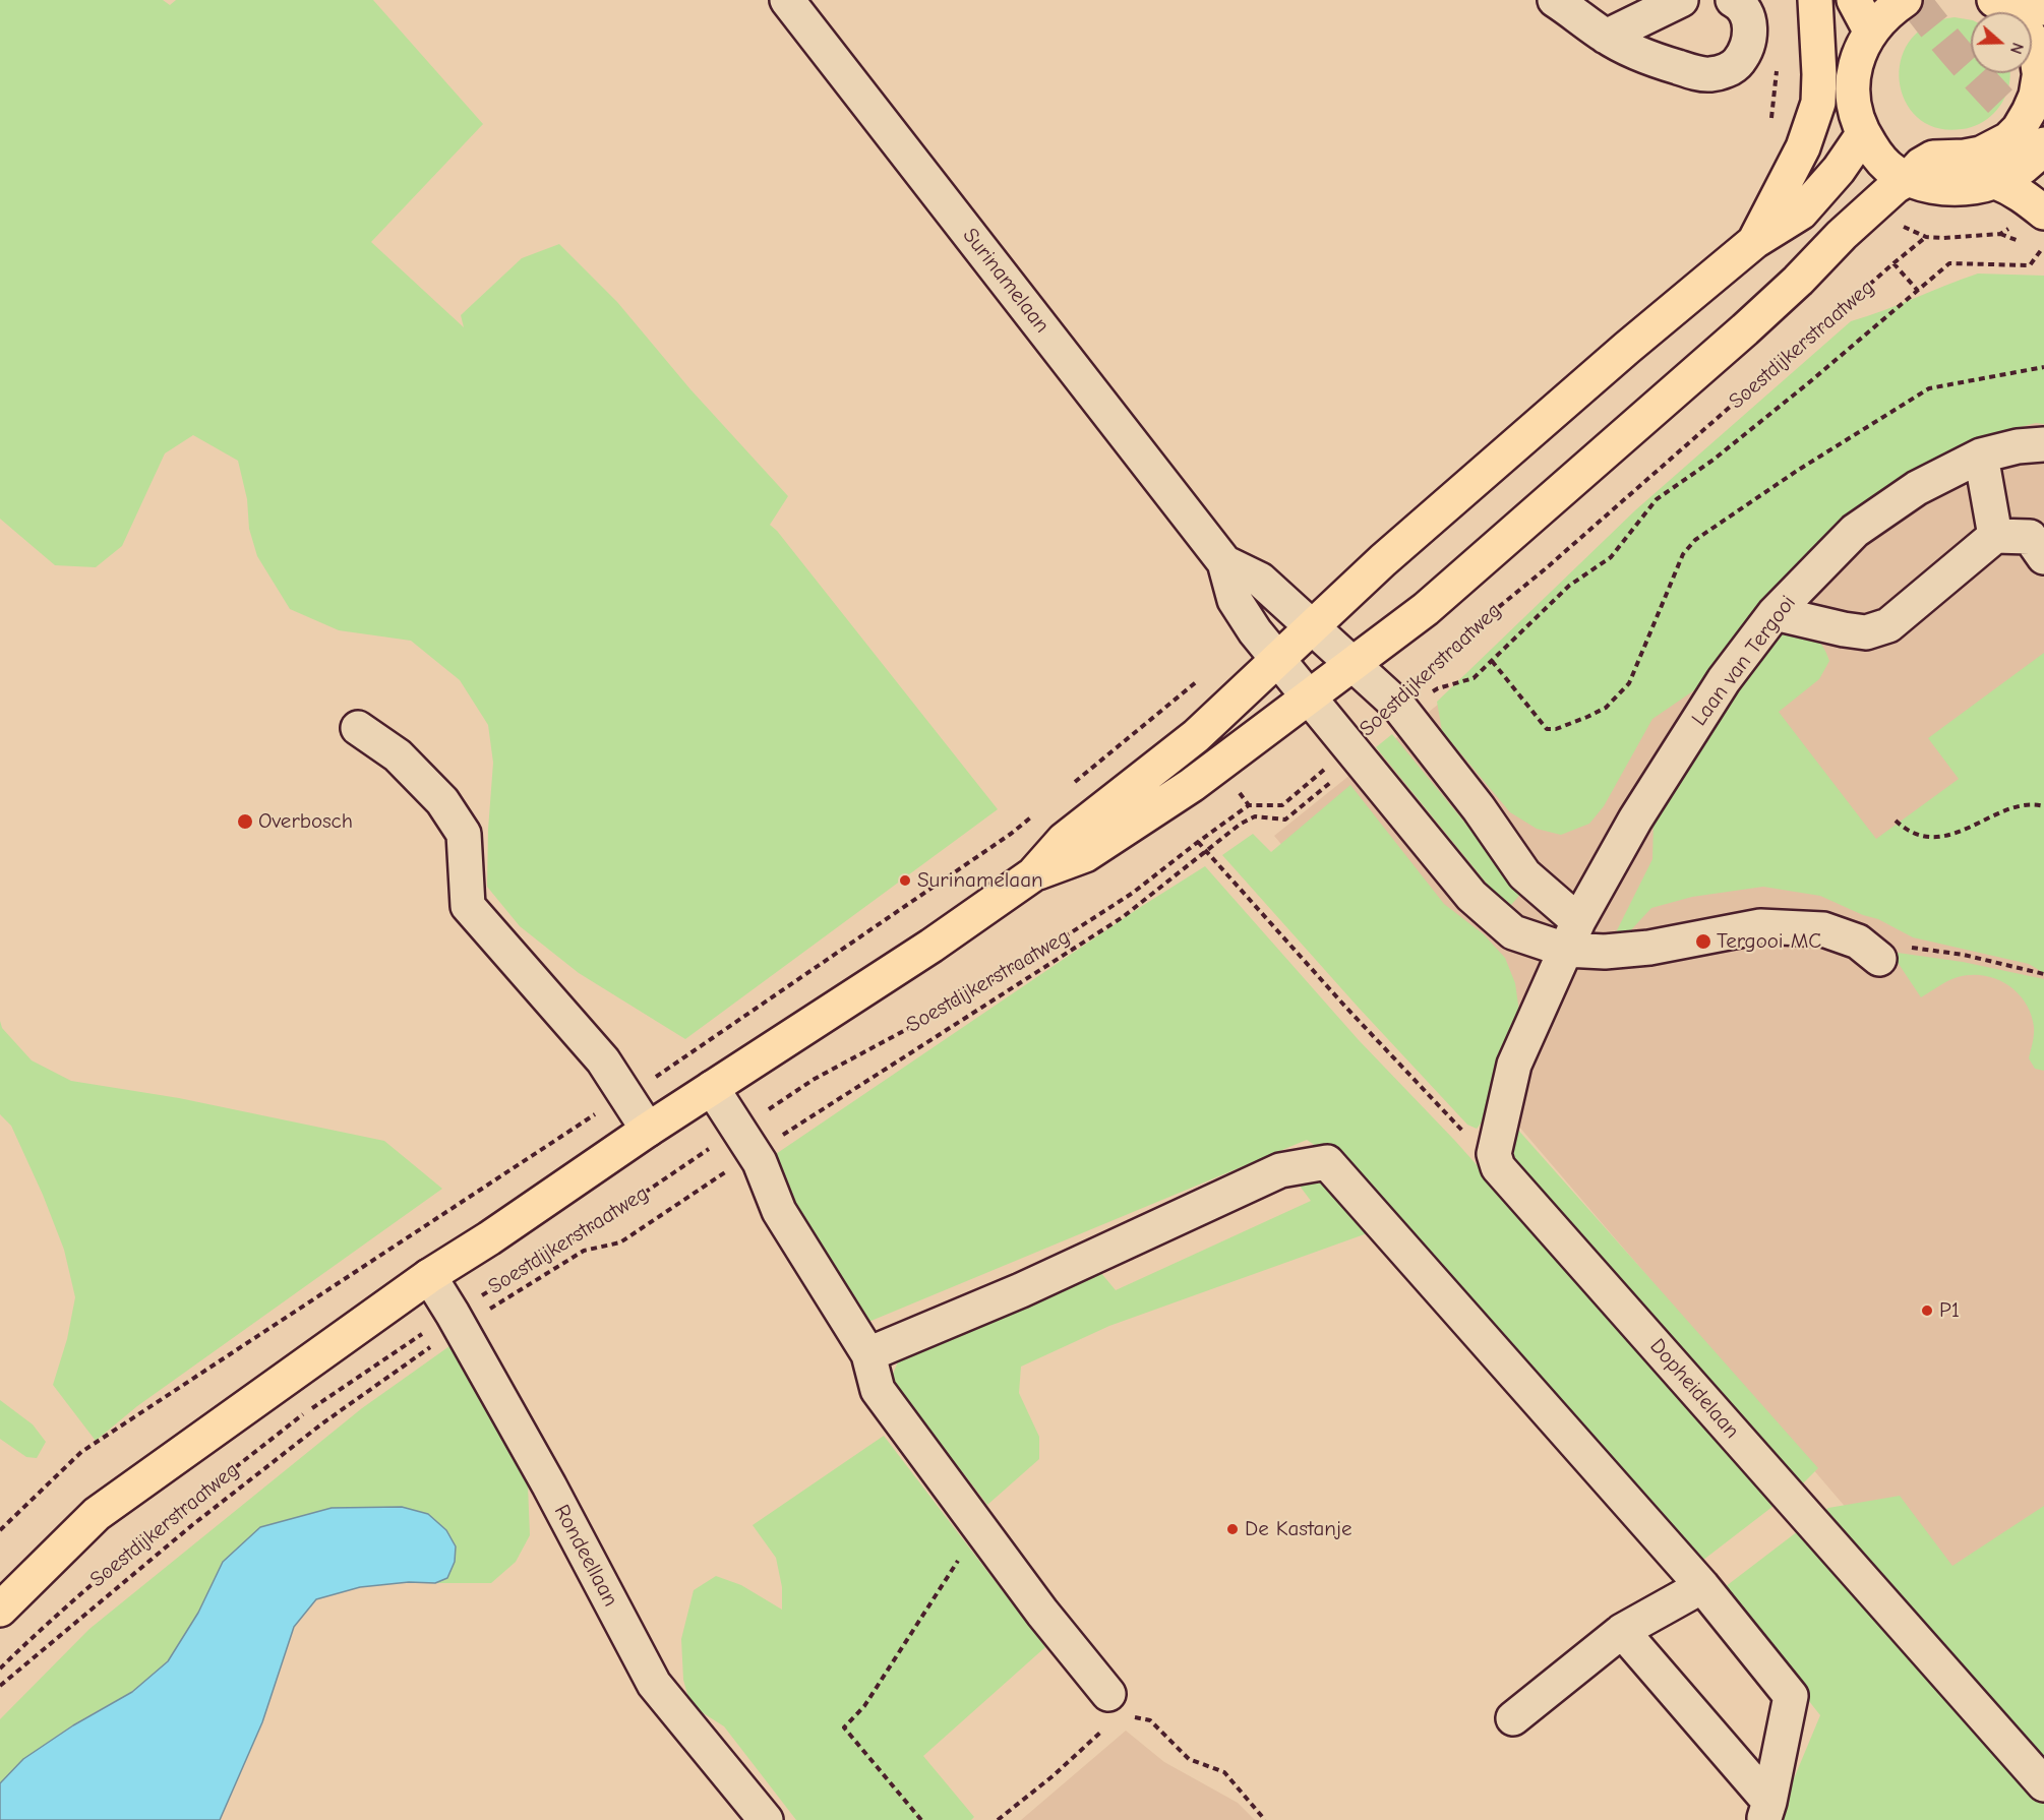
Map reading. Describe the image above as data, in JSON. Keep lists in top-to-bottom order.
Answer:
{
  "streets": {
    "main road": ["Soestdijkerstraatweg"],
    "street": [
      "Surinamelaan",
      "Laan van Tergooi",
      "Dopheidelaan",
      "Rondeellaan"
    ]
  },
  "crossings": [
    ["Surinamelaan", "Soestdijkerstraatweg"],
    ["Soestdijkerstraatweg", "Rondeellaan"]
  ],
  "places": [
    "Overbosch",
    "Surinamelaan",
    "Tergooi MC",
    "P1",
    "De Kastanje"
  ],
  "north": "right"
}
